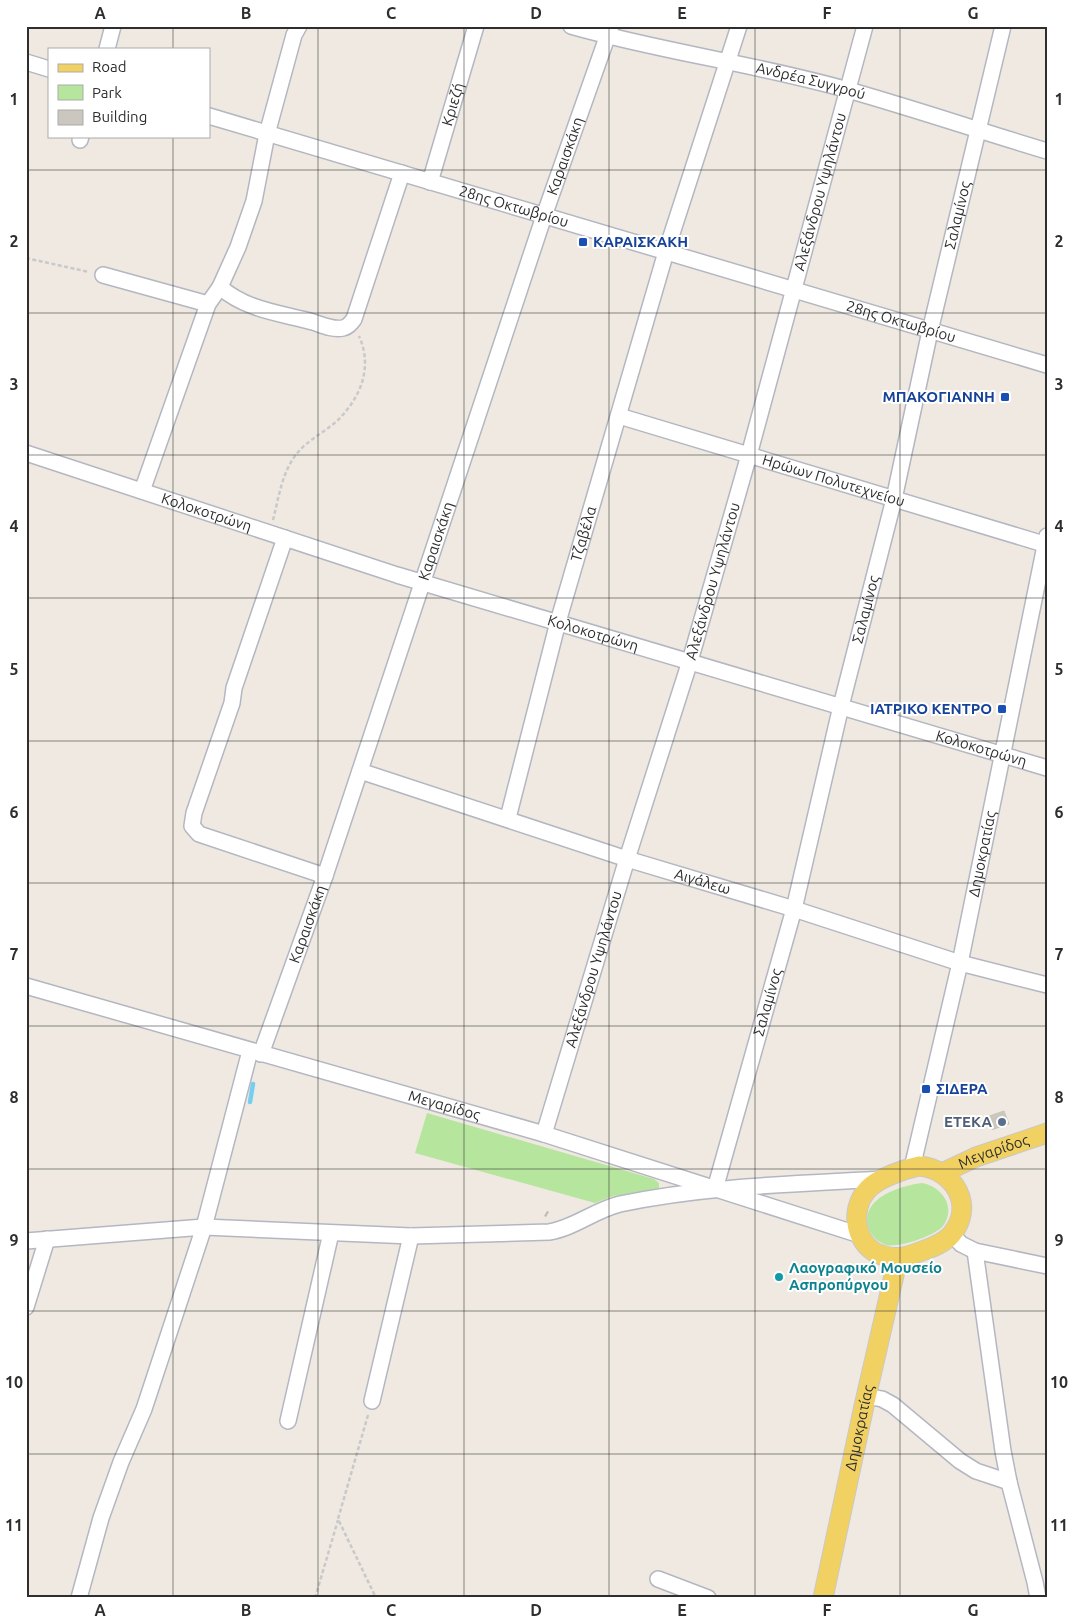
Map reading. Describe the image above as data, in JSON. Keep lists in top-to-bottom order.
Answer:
{
  "streets": {
    "main road": ["Δημοκρατίας", "Μεγαρίδος"],
    "street": [
      "Ανδρέα Συγγρού",
      "Κριεζή",
      "Καραισκάκη",
      "Αλεξάνδρου Υψηλάντου",
      "28ης Οκτωβρίου",
      "Σαλαμίνος",
      "Ηρώων Πολυτεχνείου",
      "Κολοκοτρώνη",
      "Τζαβέλα",
      "Αιγάλεω"
    ]
  },
  "crossings": [
    ["Ανδρέα Συγγρού", "Καραισκάκη"],
    ["Ανδρέα Συγγρού", "Αλεξάνδρου Υψηλάντου"],
    ["Ανδρέα Συγγρού", "Σαλαμίνος"],
    ["Ανδρέα Συγγρού", "Τζαβέλα"],
    ["Κριεζή", "28ης Οκτωβρίου"],
    ["Καραισκάκη", "28ης Οκτωβρίου"],
    ["Καραισκάκη", "Κολοκοτρώνη"],
    ["Καραισκάκη", "Αιγάλεω"],
    ["Καραισκάκη", "Μεγαρίδος"],
    ["Αλεξάνδρου Υψηλάντου", "28ης Οκτωβρίου"],
    ["Αλεξάνδρου Υψηλάντου", "Ηρώων Πολυτεχνείου"],
    ["Αλεξάνδρου Υψηλάντου", "Κολοκοτρώνη"],
    ["Αλεξάνδρου Υψηλάντου", "Αιγάλεω"],
    ["Αλεξάνδρου Υψηλάντου", "Μεγαρίδος"],
    ["28ης Οκτωβρίου", "Σαλαμίνος"],
    ["28ης Οκτωβρίου", "Τζαβέλα"],
    ["Σαλαμίνος", "Ηρώων Πολυτεχνείου"],
    ["Σαλαμίνος", "Κολοκοτρώνη"],
    ["Σαλαμίνος", "Αιγάλεω"],
    ["Σαλαμίνος", "Μεγαρίδος"],
    ["Ηρώων Πολυτεχνείου", "Τζαβέλα"],
    ["Ηρώων Πολυτεχνείου", "Δημοκρατίας"],
    ["Κολοκοτρώνη", "Τζαβέλα"],
    ["Κολοκοτρώνη", "Δημοκρατίας"],
    ["Τζαβέλα", "Αιγάλεω"],
    ["Δημοκρατίας", "Αιγάλεω"],
    ["Δημοκρατίας", "Μεγαρίδος"]
  ],
  "places": {
    "transit": [
      "ΚΑΡΑΙΣΚΑΚΗ",
      "ΜΠΑΚΟΓΙΑΝΝΗ",
      "ΙΑΤΡΙΚΟ ΚΕΝΤΡΟ",
      "ΣΙΔΕΡΑ"
    ],
    "other": ["ΕΤΕΚΑ", "Λαογραφικό Μουσείο Ασπροπύργου"]
  },
  "legend": ["Road", "Park", "Building"],
  "grid": {
    "columns": [
      "A",
      "B",
      "C",
      "D",
      "E",
      "F",
      "G"
    ],
    "rows": [
      "1",
      "2",
      "3",
      "4",
      "5",
      "6",
      "7",
      "8",
      "9",
      "10",
      "11"
    ]
  }
}
